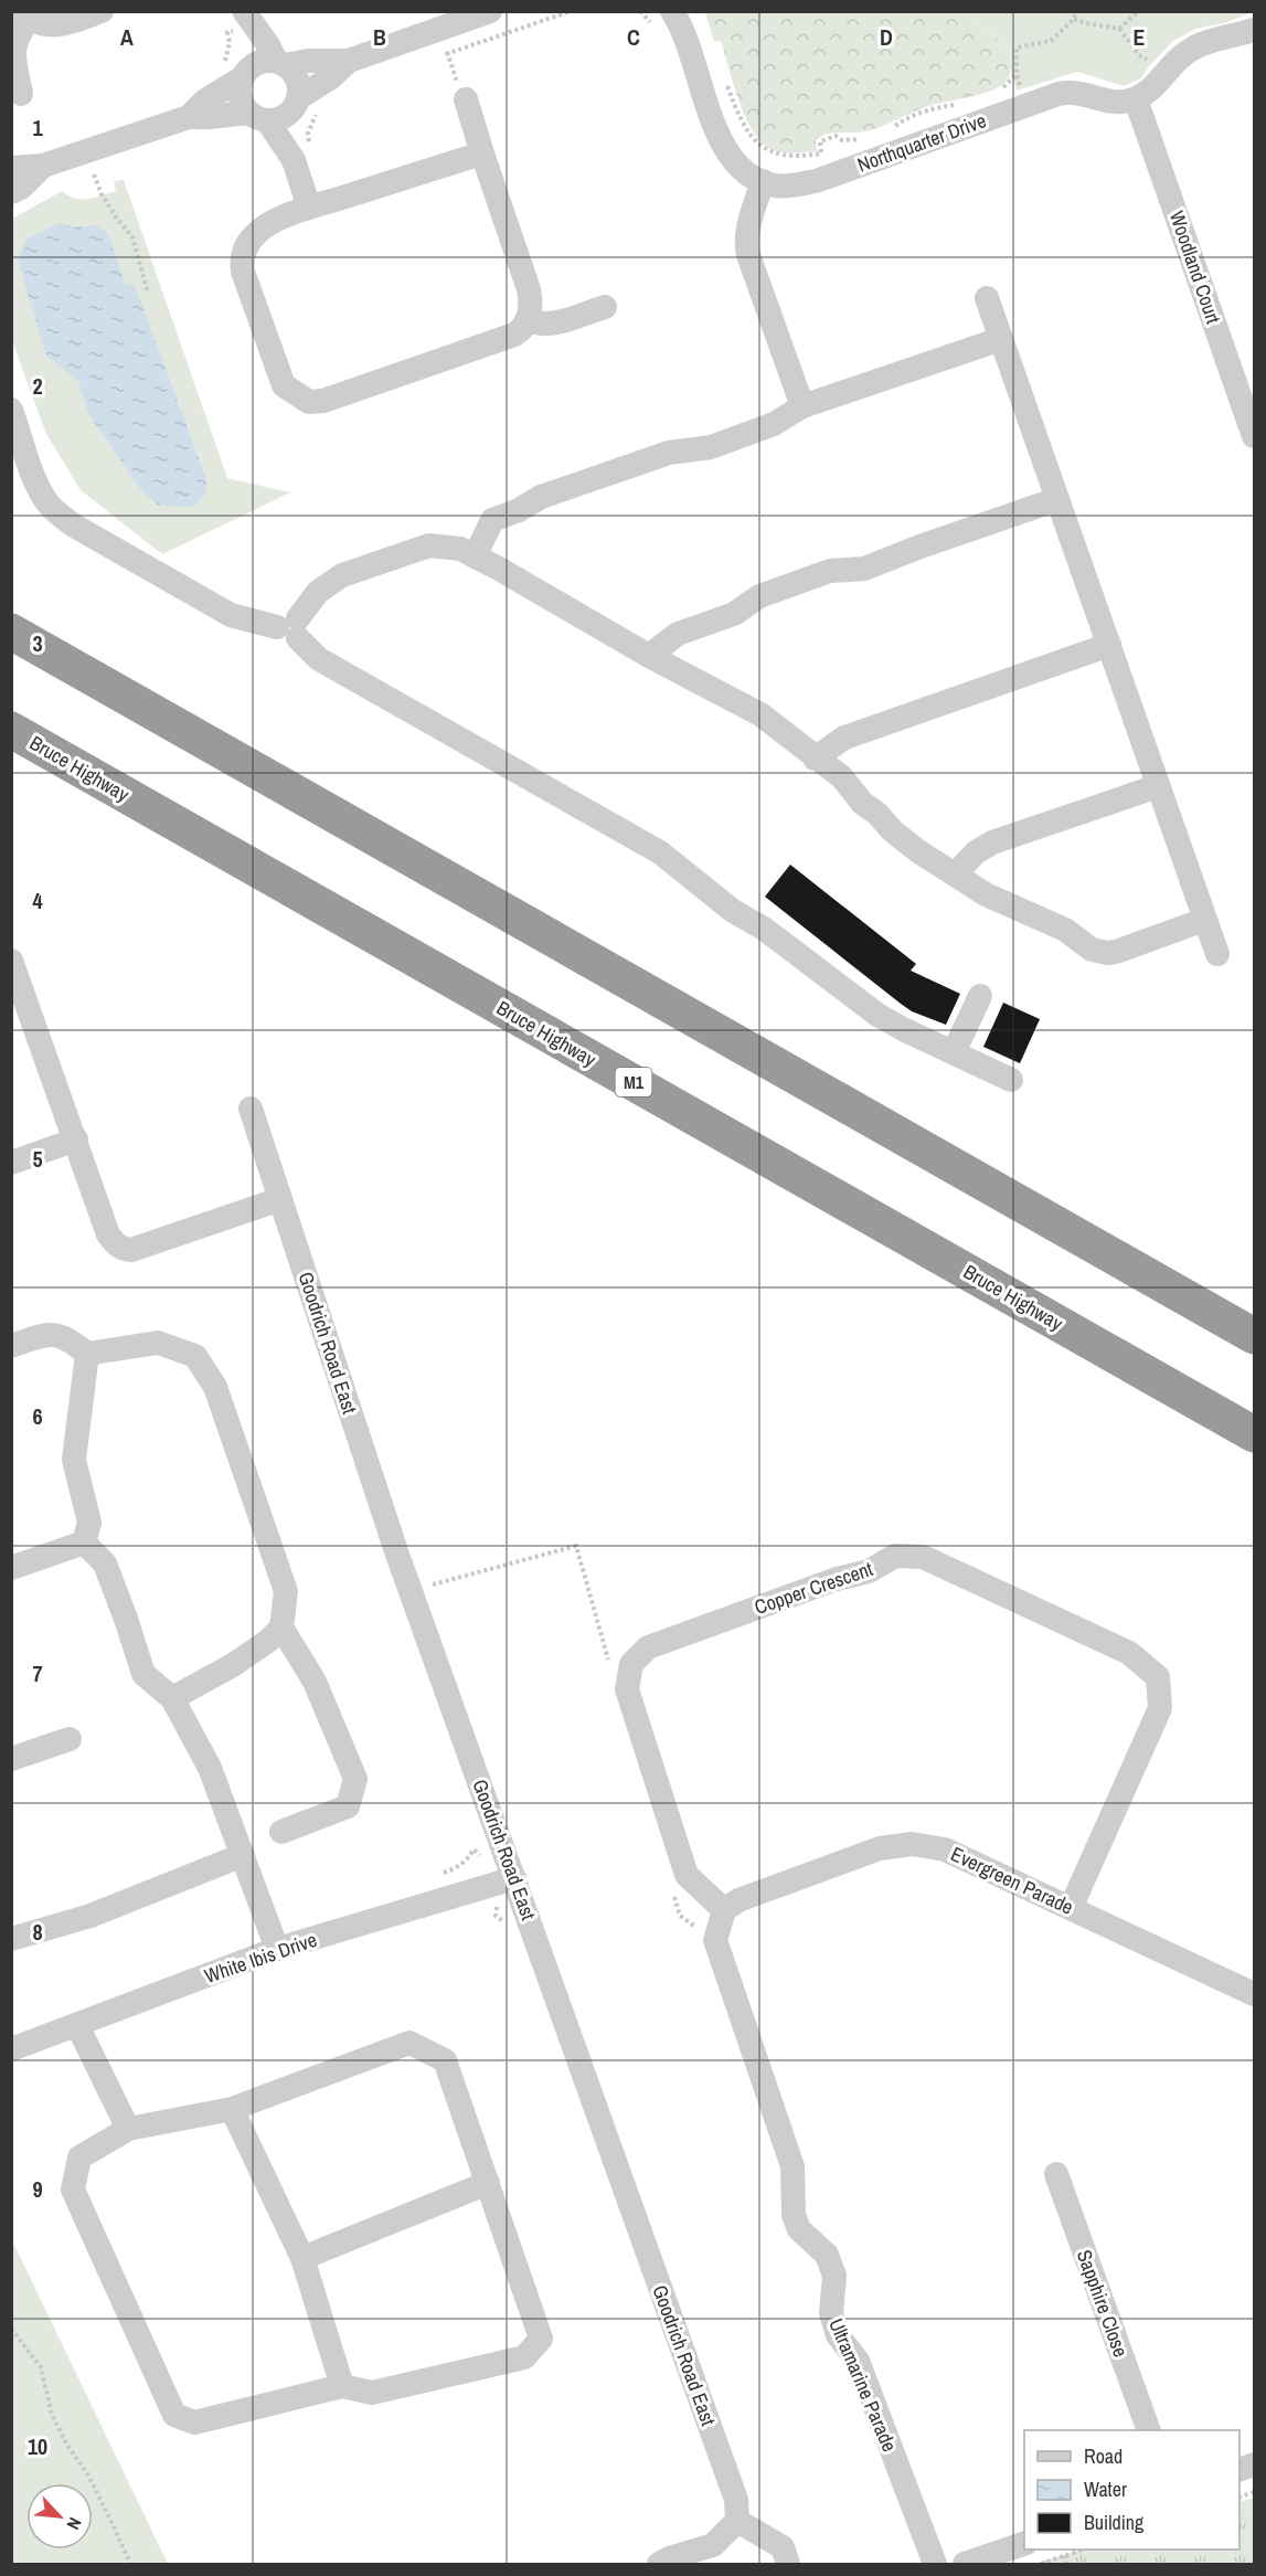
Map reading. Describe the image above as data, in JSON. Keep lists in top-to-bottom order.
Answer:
{
  "streets": {
    "highway": ["Bruce Highway", "M1"],
    "street": [
      "Northquarter Drive",
      "Woodland Court",
      "Goodrich Road East",
      "Copper Crescent",
      "Evergreen Parade",
      "White Ibis Drive",
      "Sapphire Close",
      "Ultramarine Parade"
    ]
  },
  "crossings": [
    ["Northquarter Drive", "Woodland Court"],
    ["Goodrich Road East", "White Ibis Drive"],
    ["Copper Crescent", "Evergreen Parade"]
  ],
  "legend": ["Road", "Water", "Building"],
  "north": "bottom right",
  "grid": {
    "columns": [
      "A",
      "B",
      "C",
      "D",
      "E"
    ],
    "rows": [
      "1",
      "2",
      "3",
      "4",
      "5",
      "6",
      "7",
      "8",
      "9",
      "10"
    ]
  }
}
